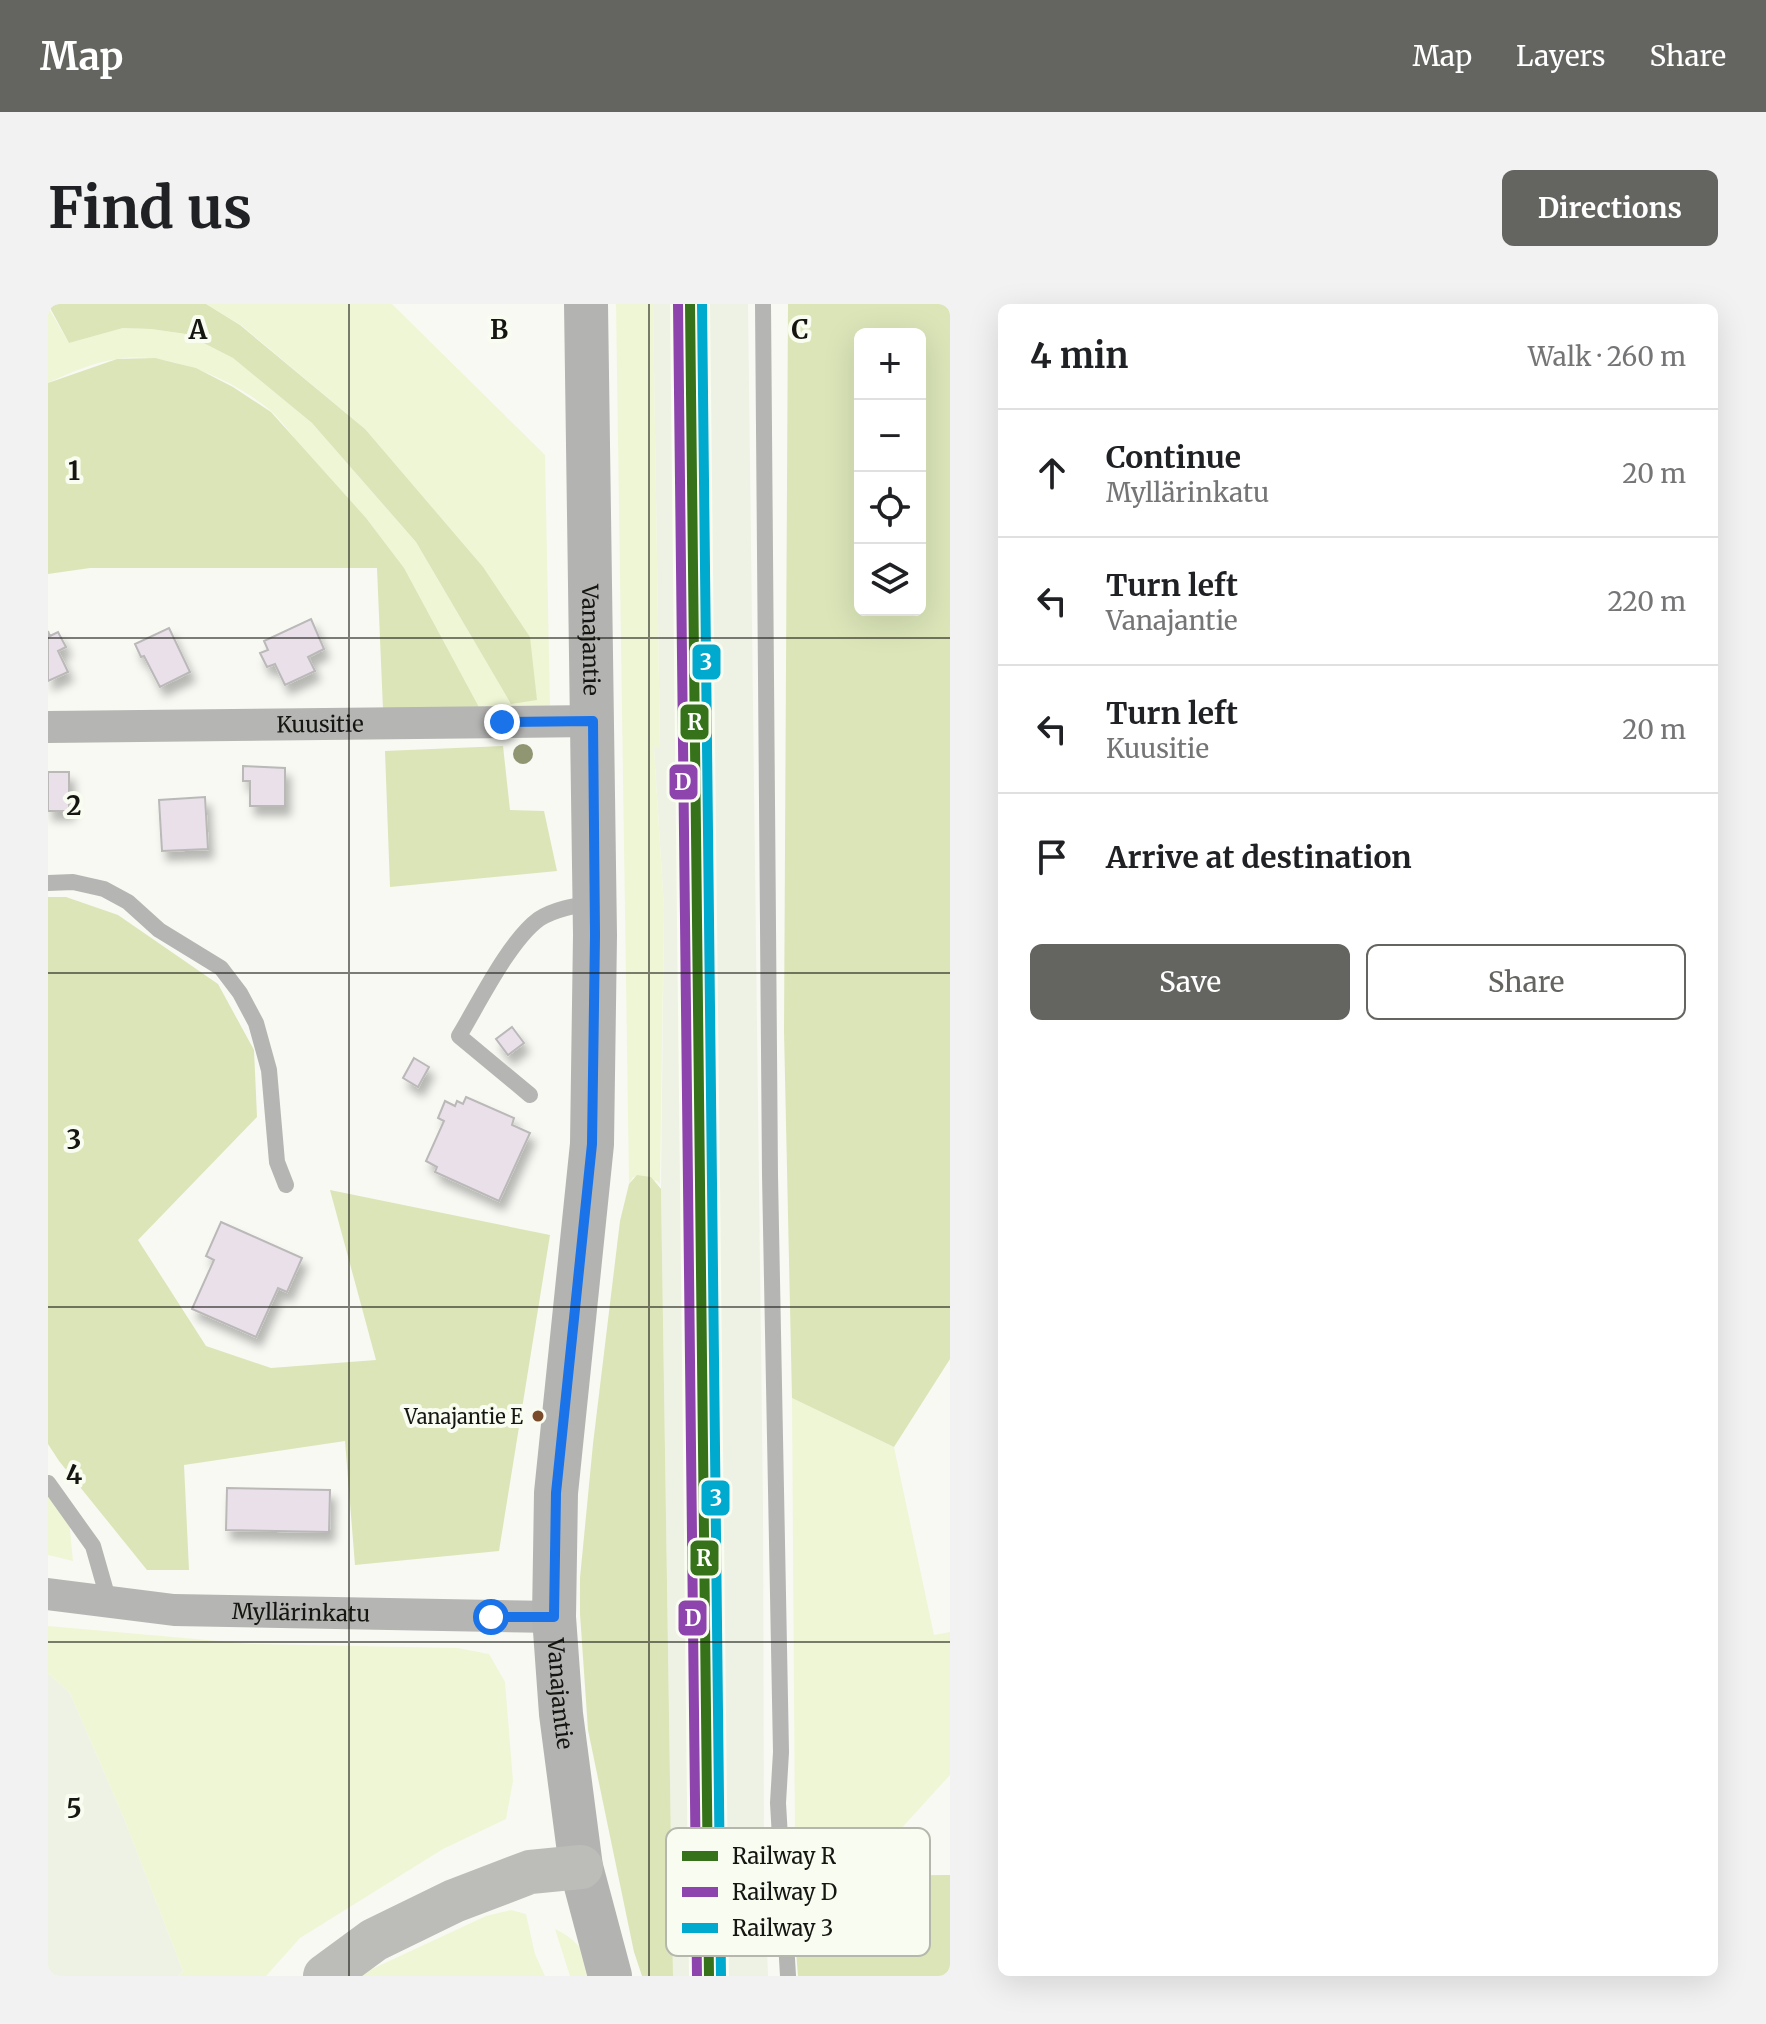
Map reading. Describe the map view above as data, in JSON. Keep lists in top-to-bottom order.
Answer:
{
  "streets": {
    "street": ["Vanajantie", "Kuusitie", "Myllärinkatu"]
  },
  "crossings": [
    ["Vanajantie", "Kuusitie"],
    ["Vanajantie", "Myllärinkatu"]
  ],
  "places": ["Vanajantie E"],
  "lines": ["rail line R", "rail line D", "rail line 3"],
  "legend": ["Railway R", "Railway D", "Railway 3"],
  "page": {
    "header": "Map",
    "nav": ["Map", "Layers", "Share"],
    "buttons": [
      "Directions",
      ["Save", "Share"]
    ],
    "title": "Find us",
    "heading": ["4 min", "Walk · 260 m"],
    "map_buttons": ["+", "−"],
    "list": [
      ["Continue", "Myllärinkatu", "20 m"],
      ["Turn left", "Vanajantie", "220 m"],
      ["Turn left", "Kuusitie", "20 m"],
      "Arrive at destination"
    ]
  },
  "grid": {
    "columns": ["A", "B", "C"],
    "rows": [
      "1",
      "2",
      "3",
      "4",
      "5"
    ]
  }
}
